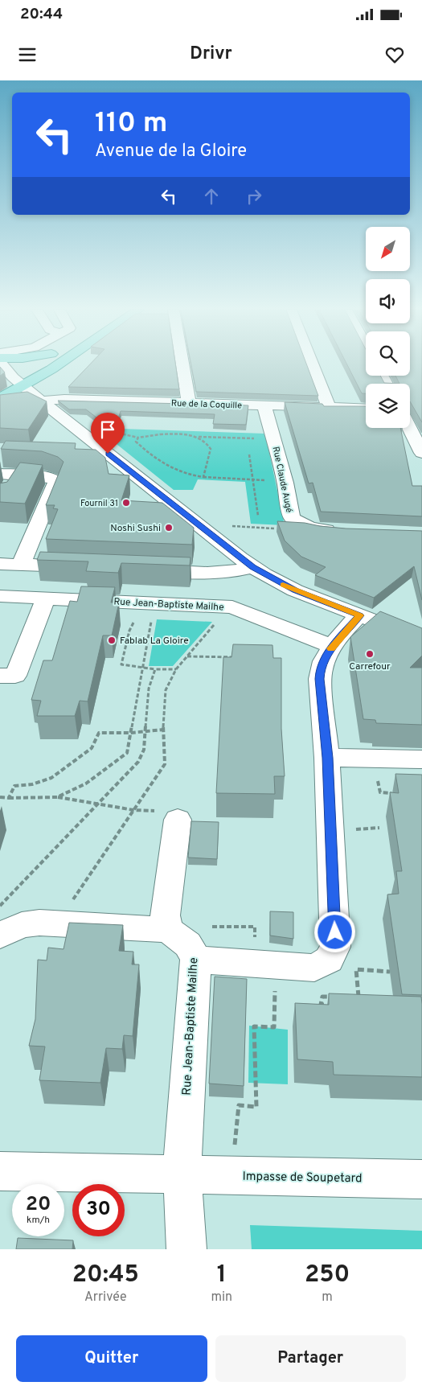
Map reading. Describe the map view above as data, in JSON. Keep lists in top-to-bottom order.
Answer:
{
  "streets": {
    "street": [
      "Rue de la Coquille",
      "Rue Claude Augé",
      "Rue Jean-Baptiste Mailhe",
      "Impasse de Soupetard"
    ]
  },
  "crossings": [
    ["Rue de la Coquille", "Rue Claude Augé"],
    ["Rue Jean-Baptiste Mailhe", "Impasse de Soupetard"]
  ],
  "places": [
    "Fournil 31",
    "Noshi Sushi",
    "Fablab La Gloire",
    "Carrefour"
  ],
  "north": "bottom left",
  "page": {
    "status": "20:44",
    "header": "Drivr",
    "turn": ["110 m", "Avenue de la Gloire"],
    "speed": "20 km/h",
    "limit": "30",
    "eta": [
      "20:45",
      "Arrivée",
      "1",
      "min",
      "250",
      "m"
    ],
    "buttons": ["Quitter", "Partager"]
  }
}
